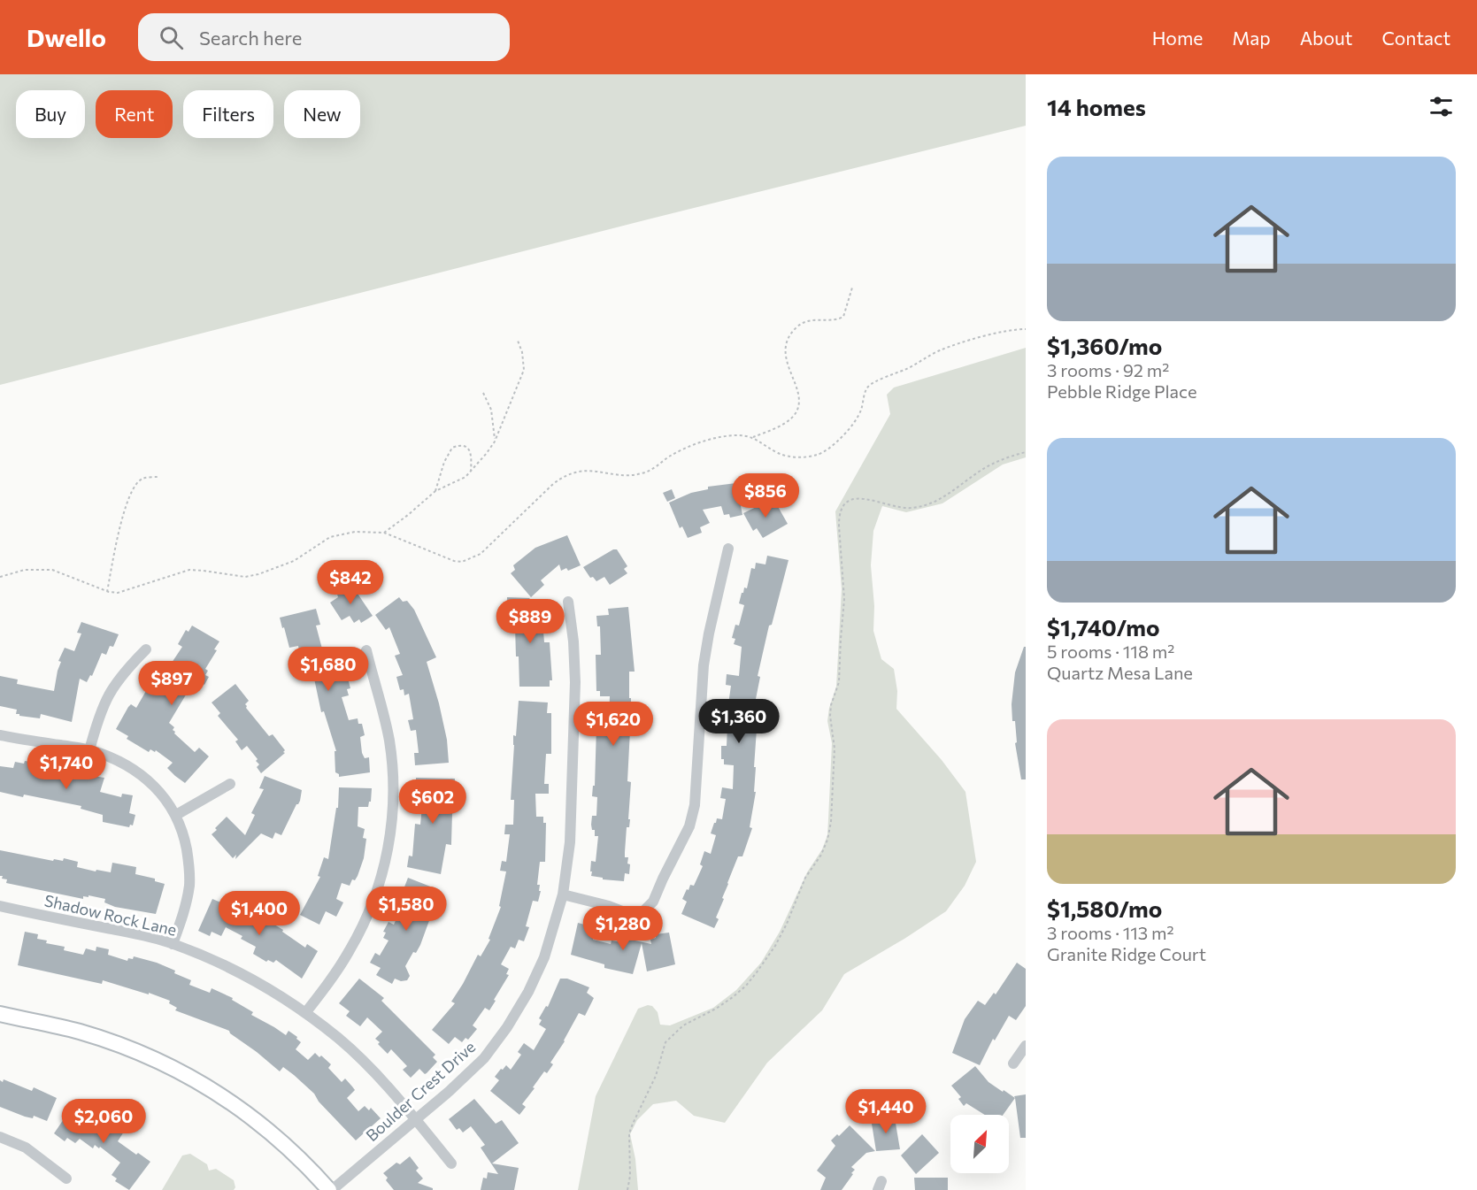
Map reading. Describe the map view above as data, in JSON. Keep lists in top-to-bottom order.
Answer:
{
  "streets": {
    "street": ["Shadow Rock Lane", "Boulder Crest Drive"]
  },
  "crossings": [
    ["Shadow Rock Lane", "Boulder Crest Drive"]
  ],
  "north": "top right",
  "page": {
    "header": "Dwello",
    "search": "Search here",
    "nav": [
      "Home",
      "Map",
      "About",
      "Contact"
    ],
    "heading": "14 homes",
    "chip": [
      "Buy",
      "Rent",
      "Filters",
      "New"
    ],
    "list": [
      {
        "name": "$1,360/mo",
        "note": "3 rooms · 92 m² · Pebble Ridge Place"
      },
      {
        "name": "$1,740/mo",
        "note": "5 rooms · 118 m² · Quartz Mesa Lane"
      },
      {
        "name": "$1,580/mo",
        "note": "3 rooms · 113 m² · Granite Ridge Court"
      }
    ],
    "price": [
      "$856",
      "$842",
      "$889",
      "$1,680",
      "$897",
      "$1,360",
      "$1,620",
      "$1,740",
      "$602",
      "$1,580",
      "$1,400",
      "$1,280",
      "$1,440",
      "$2,060"
    ]
  }
}
